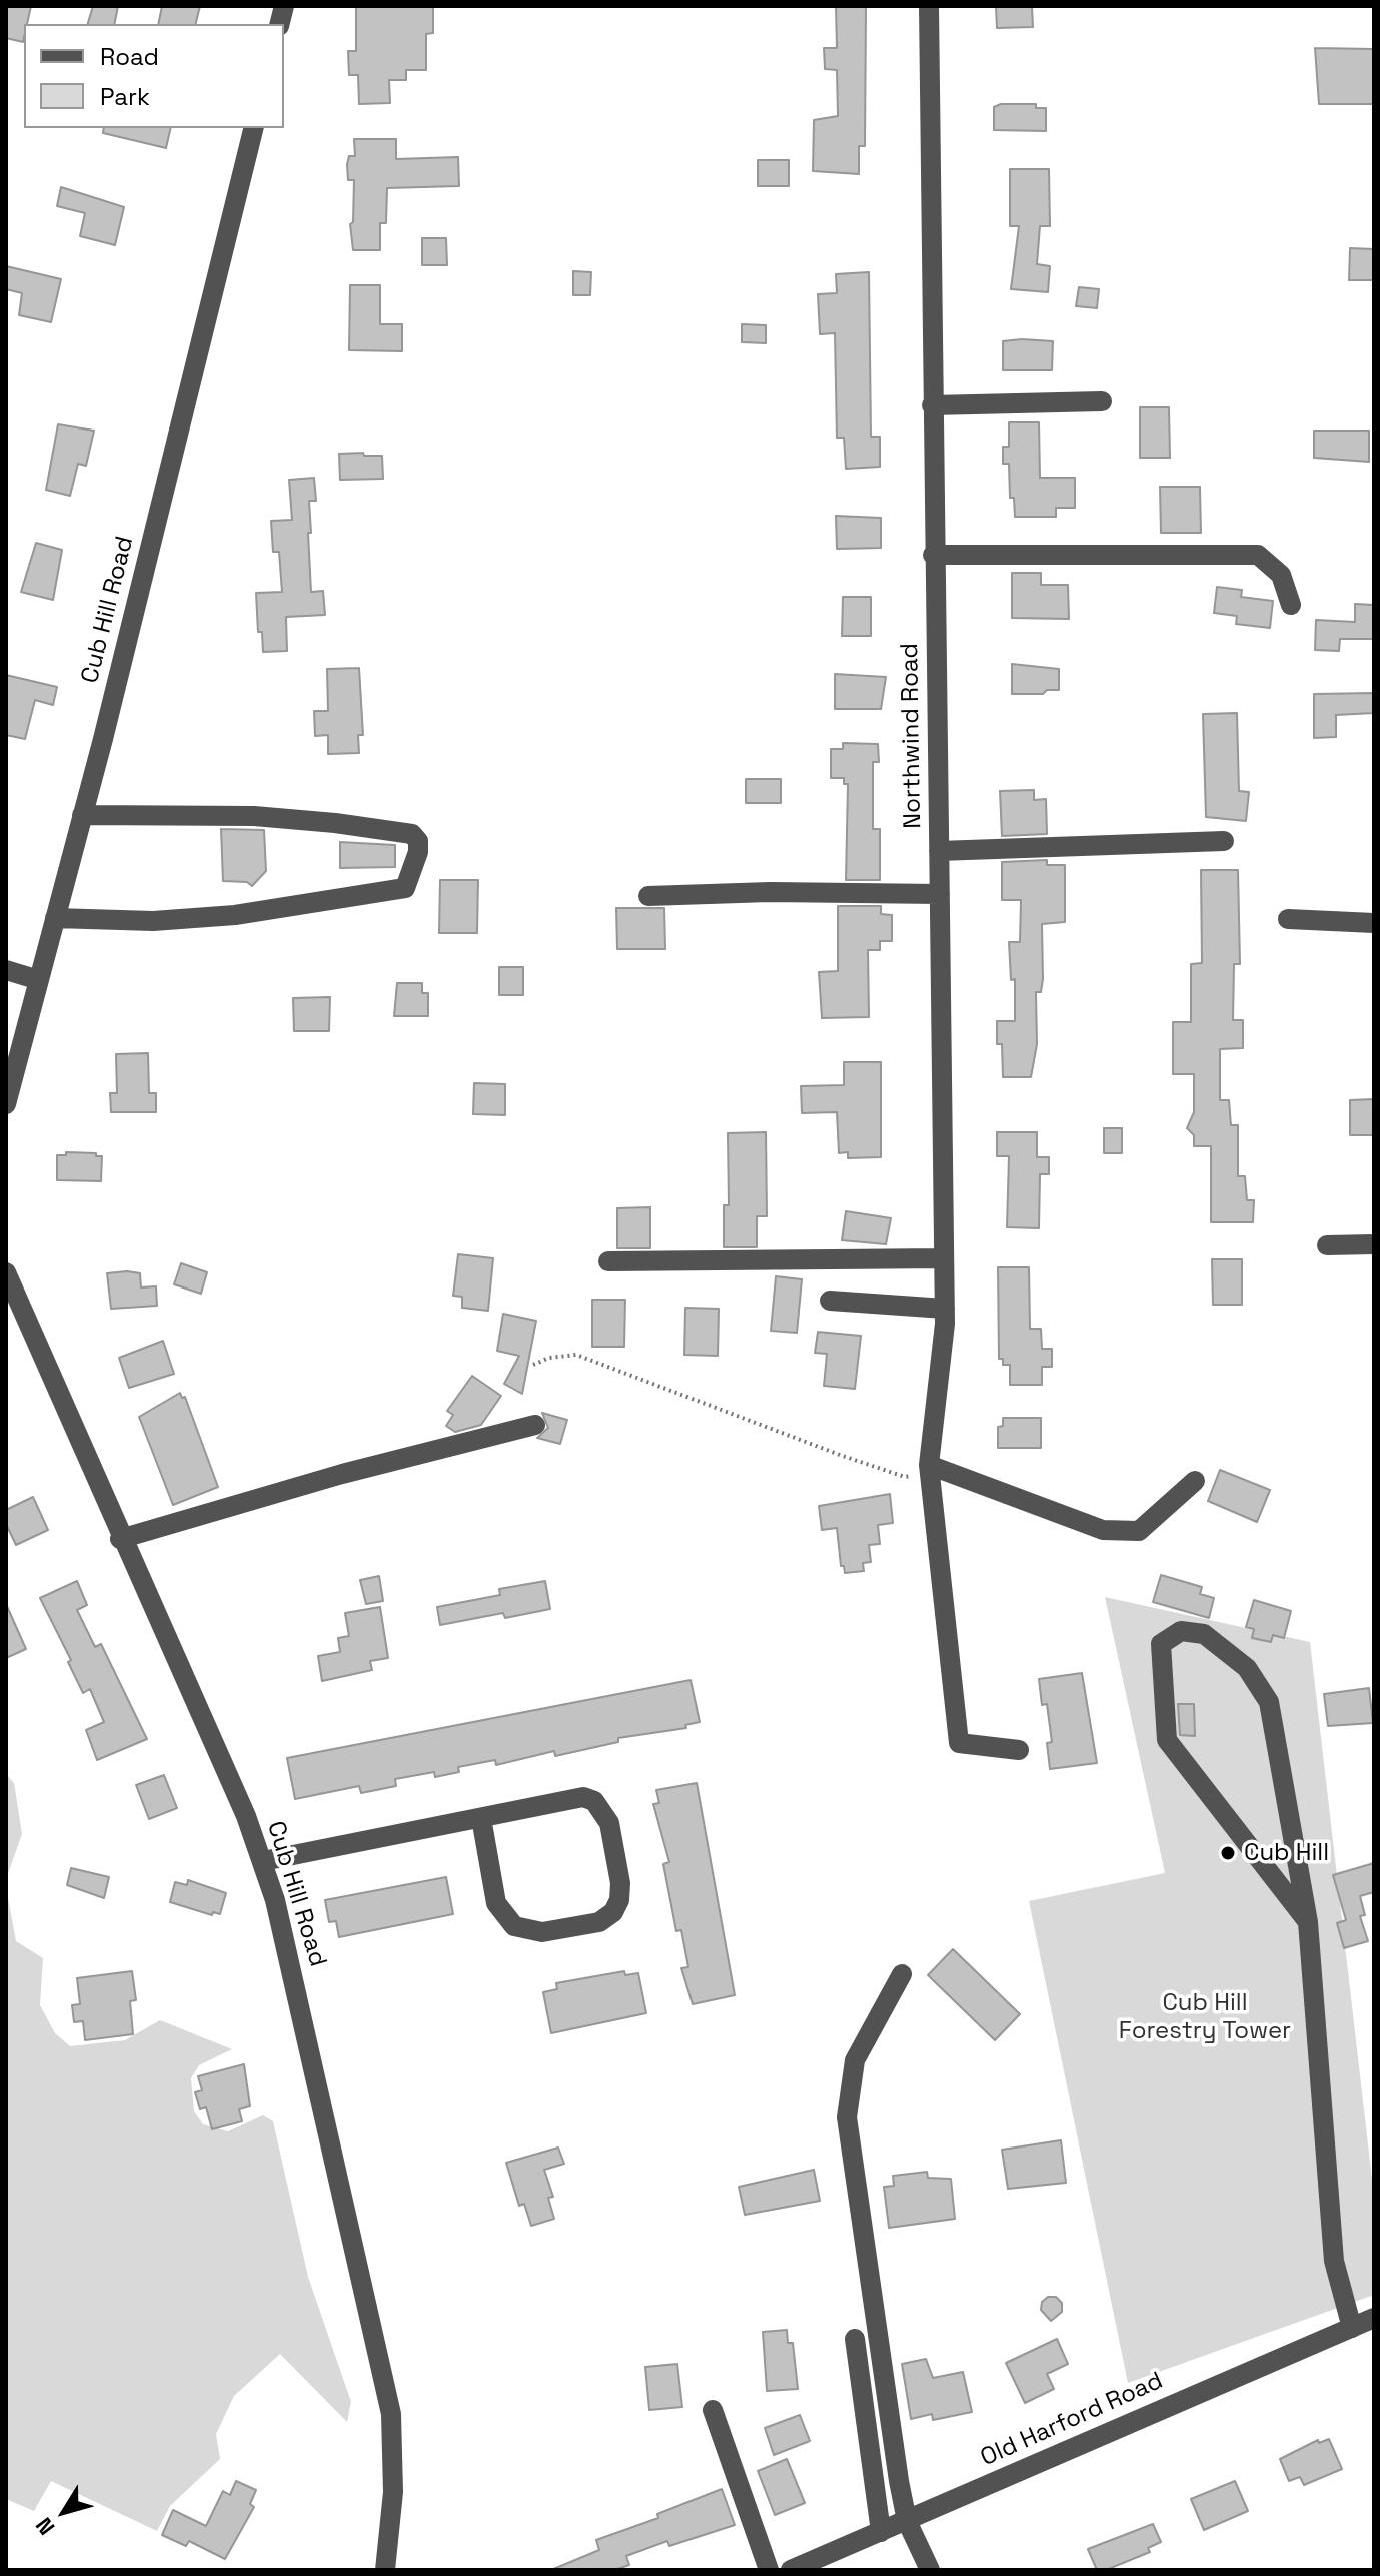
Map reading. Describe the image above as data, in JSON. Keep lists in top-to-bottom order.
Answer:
{
  "streets": {
    "street": ["Cub Hill Road", "Northwind Road", "Old Harford Road"]
  },
  "parks": ["Cub Hill Forestry Tower"],
  "places": ["Cub Hill"],
  "legend": ["Road", "Park"],
  "north": "bottom left"
}
